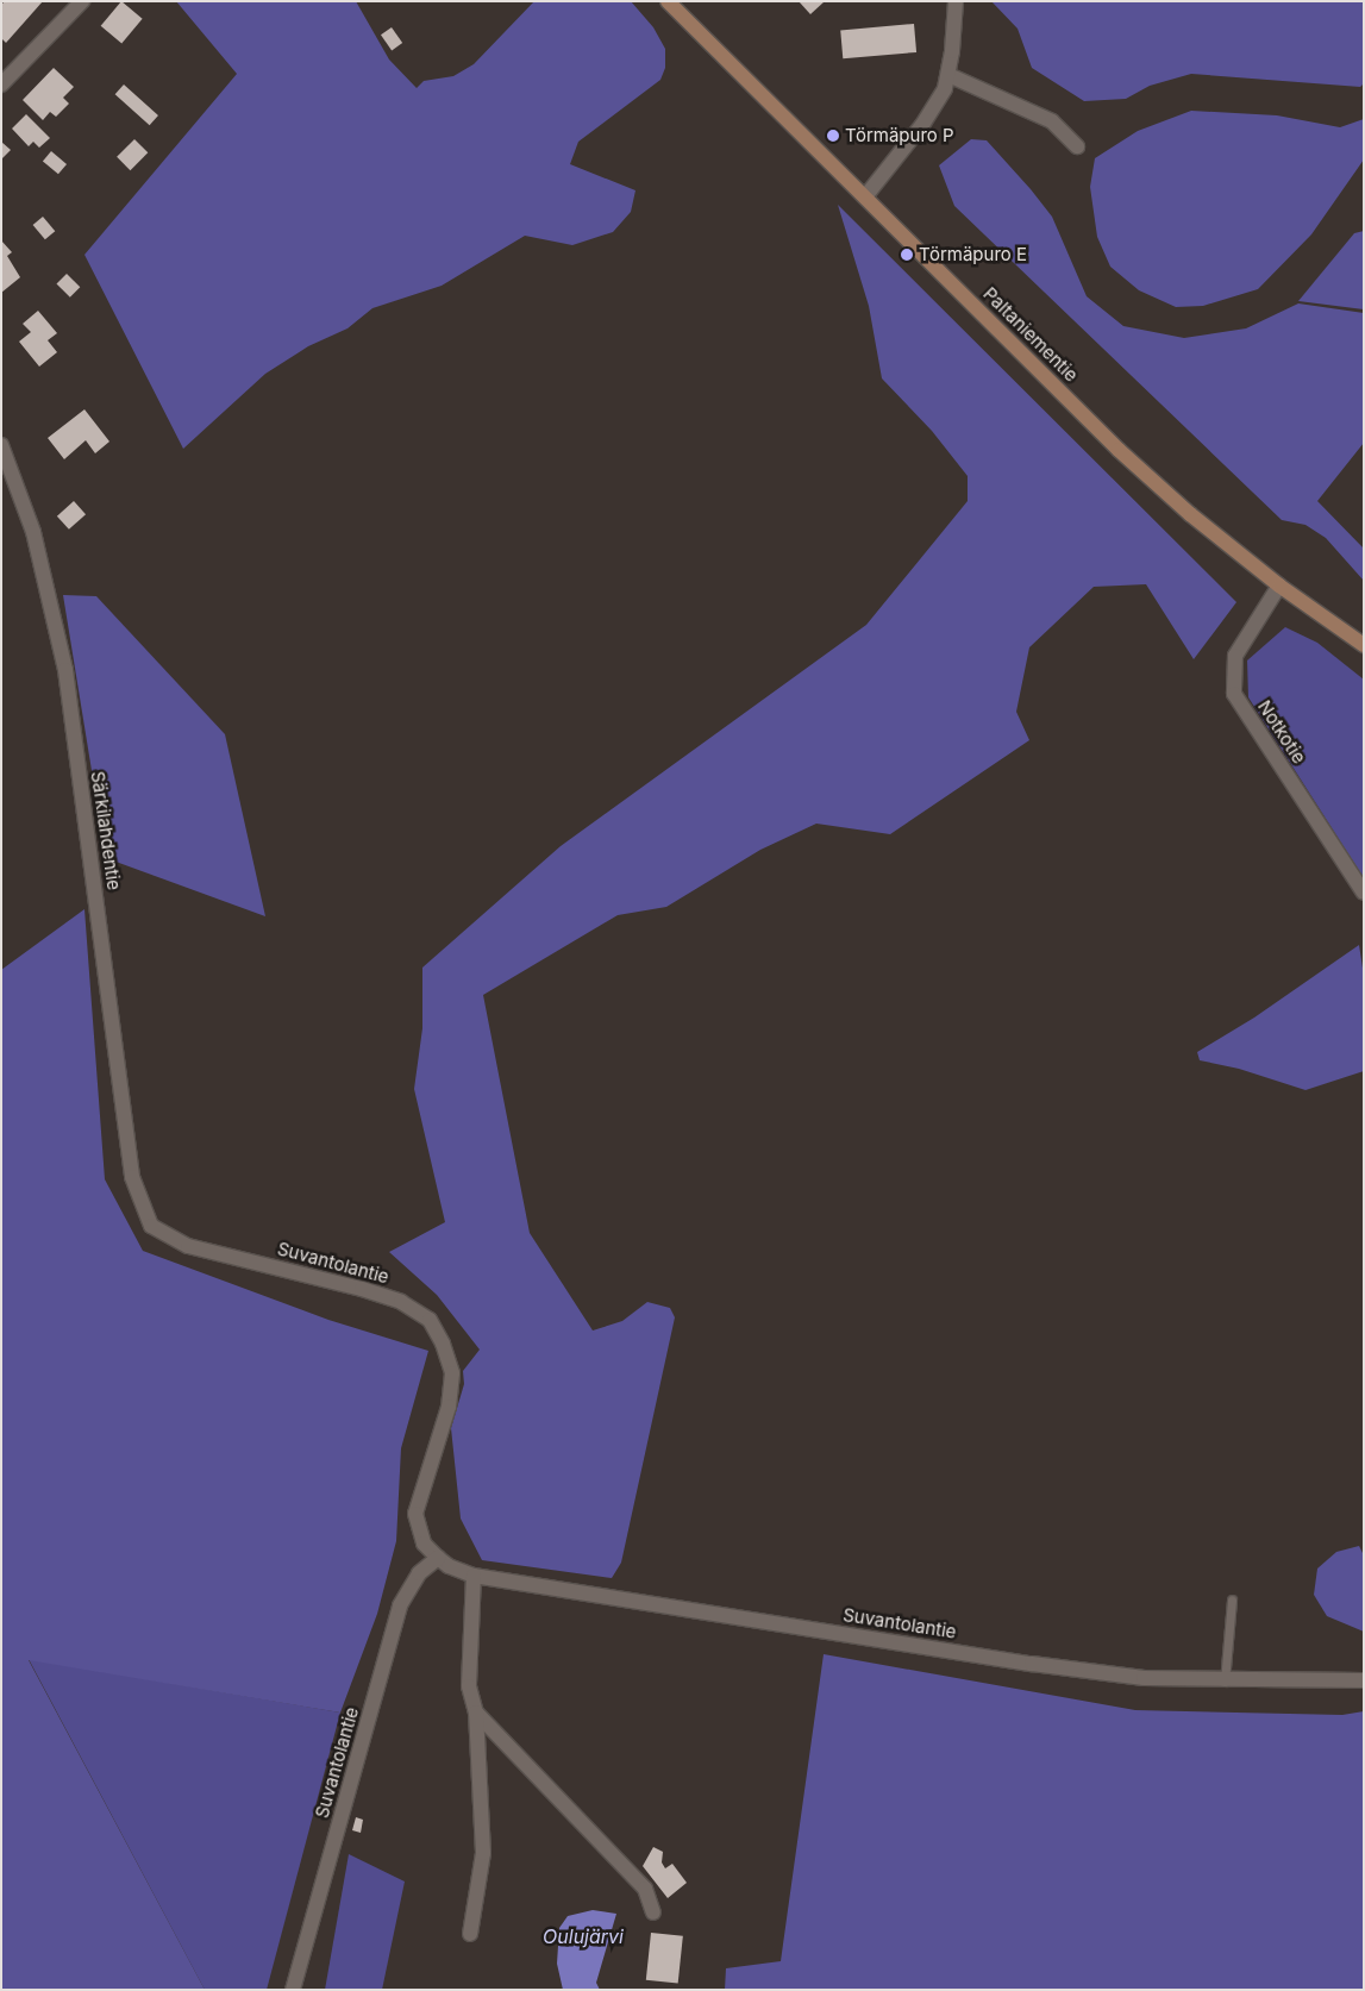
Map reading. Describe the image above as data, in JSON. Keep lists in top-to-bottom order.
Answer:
{
  "streets": {
    "street": [
      "Paltaniementie",
      "Notkotie",
      "Särkilahdentie",
      "Suvantolantie"
    ]
  },
  "crossings": [
    ["Paltaniementie", "Notkotie"],
    ["Särkilahdentie", "Suvantolantie"]
  ],
  "water": ["Oulujärvi"],
  "places": ["Törmäpuro P", "Törmäpuro E"]
}
